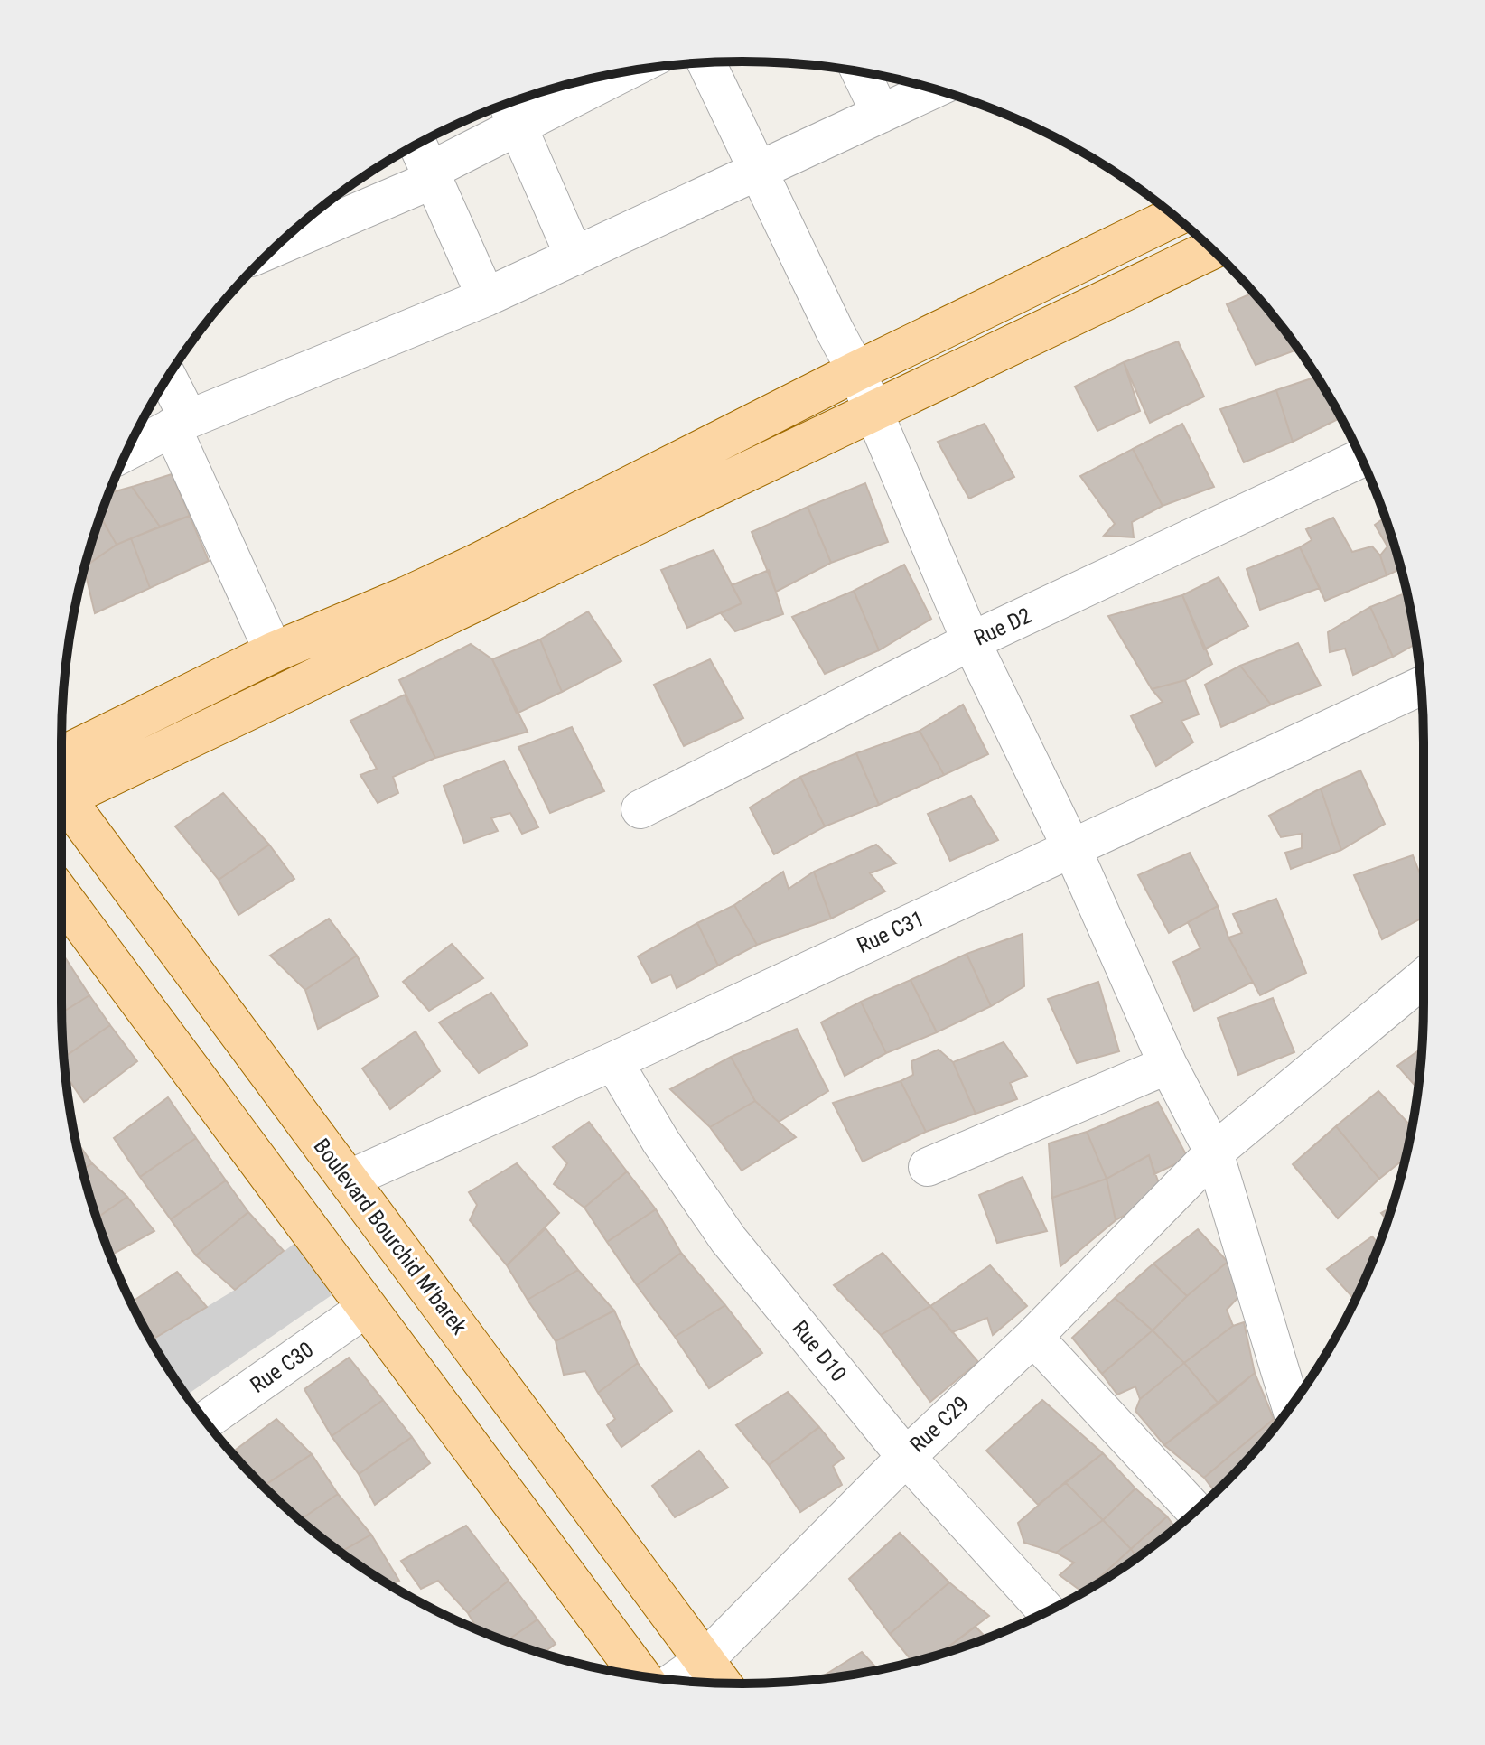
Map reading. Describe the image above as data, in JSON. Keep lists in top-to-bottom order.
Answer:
{
  "streets": {
    "main road": ["Boulevard Bourchid M'barek"],
    "street": [
      "Rue D2",
      "Rue C31",
      "Rue D10",
      "Rue C30",
      "Rue C29"
    ]
  },
  "crossings": [
    ["Rue C31", "Boulevard Bourchid M'barek"],
    ["Rue C31", "Rue D10"],
    ["Boulevard Bourchid M'barek", "Rue C29"],
    ["Rue D10", "Rue C29"]
  ]
}
